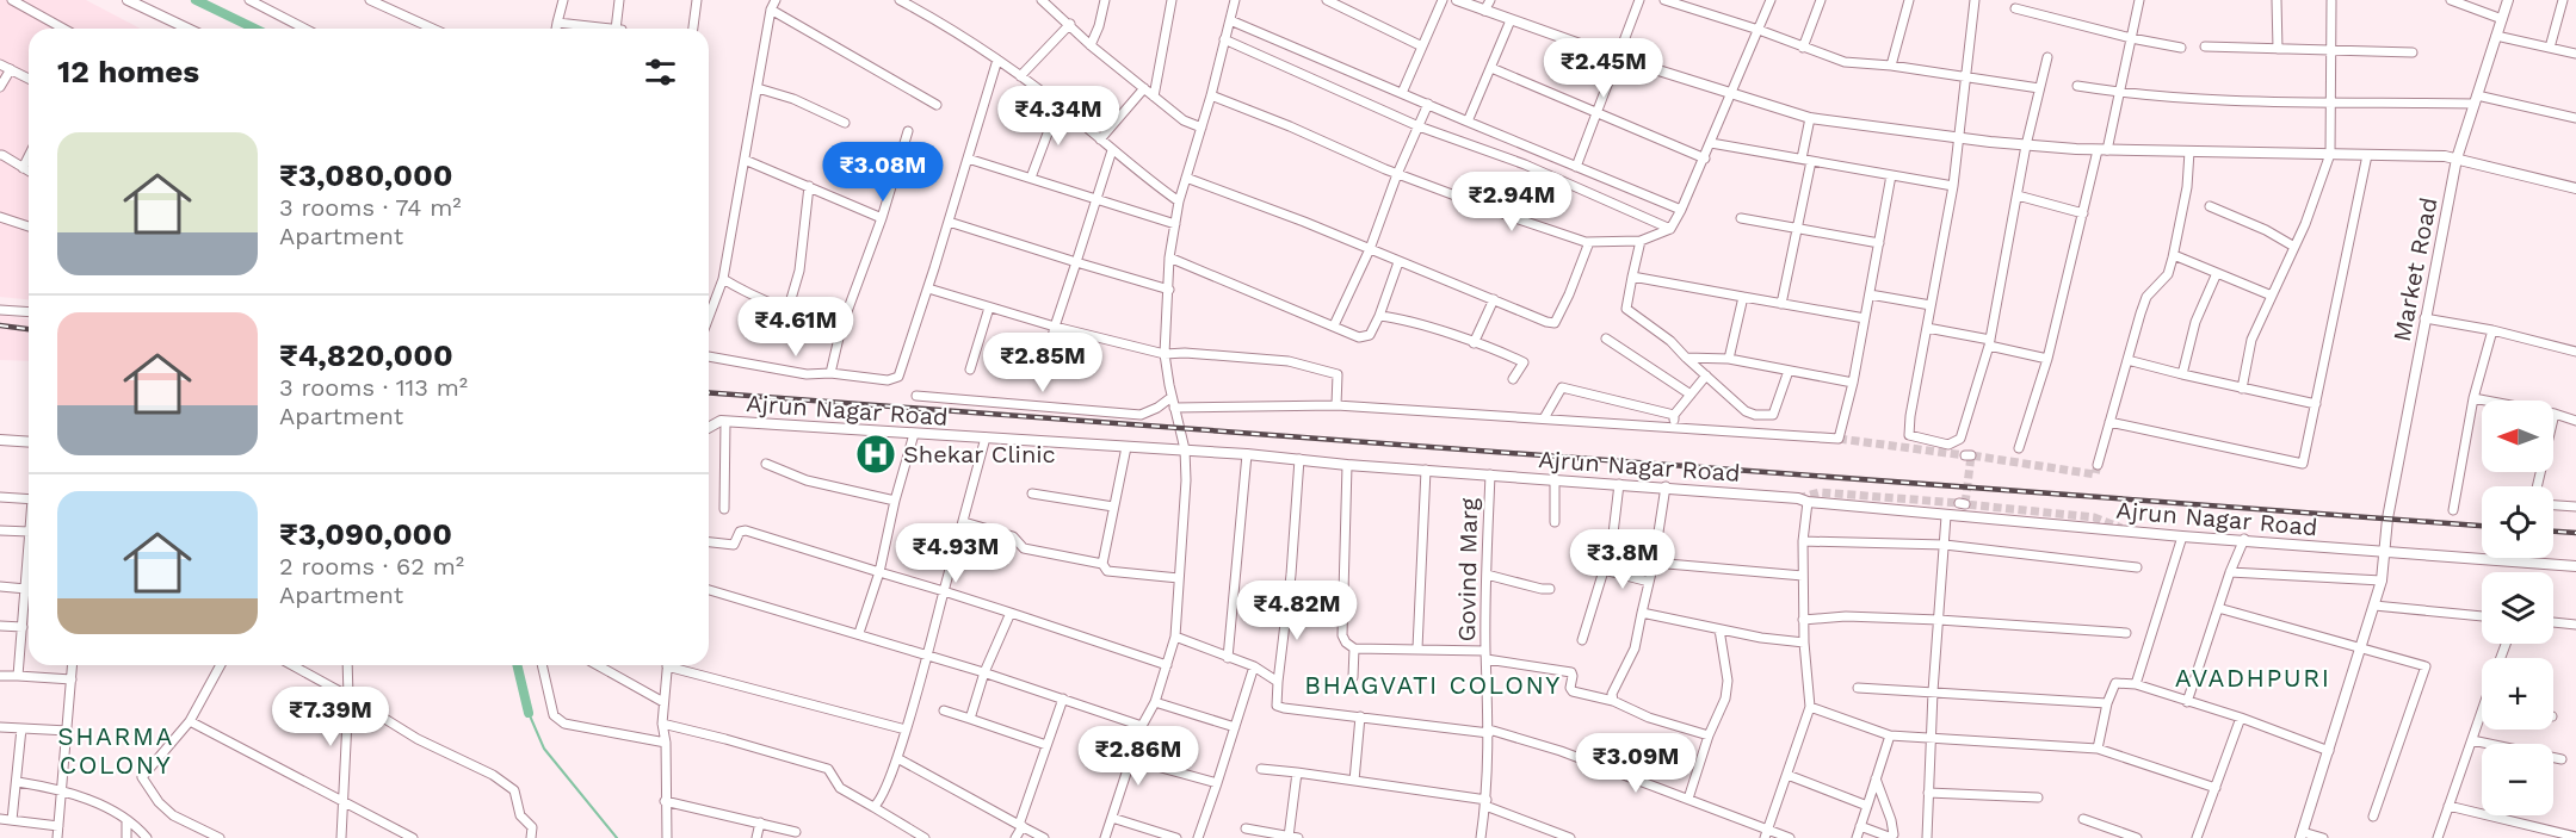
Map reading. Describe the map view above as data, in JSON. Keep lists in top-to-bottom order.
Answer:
{
  "streets": {
    "street": ["Market Road", "Ajrun Nagar Road", "Govind Marg"]
  },
  "crossings": [
    ["Market Road", "Ajrun Nagar Road"],
    ["Ajrun Nagar Road", "Govind Marg"]
  ],
  "districts": ["AVADHPURI", "BHAGVATI COLONY", "SHARMA COLONY"],
  "places": {
    "hospital": ["Shekar Clinic"]
  },
  "north": "left",
  "page": {
    "heading": "12 homes",
    "price": [
      "₹2.45M",
      "₹4.34M",
      "₹3.08M",
      "₹2.94M",
      "₹4.61M",
      "₹2.85M",
      "₹4.93M",
      "₹3.8M",
      "₹4.82M",
      "₹7.39M",
      "₹2.86M",
      "₹3.09M"
    ],
    "list": [
      {
        "name": "₹3,080,000",
        "note": "3 rooms · 74 m² · Apartment"
      },
      {
        "name": "₹4,820,000",
        "note": "3 rooms · 113 m² · Apartment"
      },
      {
        "name": "₹3,090,000",
        "note": "2 rooms · 62 m² · Apartment"
      }
    ],
    "map_buttons": ["+", "−"]
  }
}
